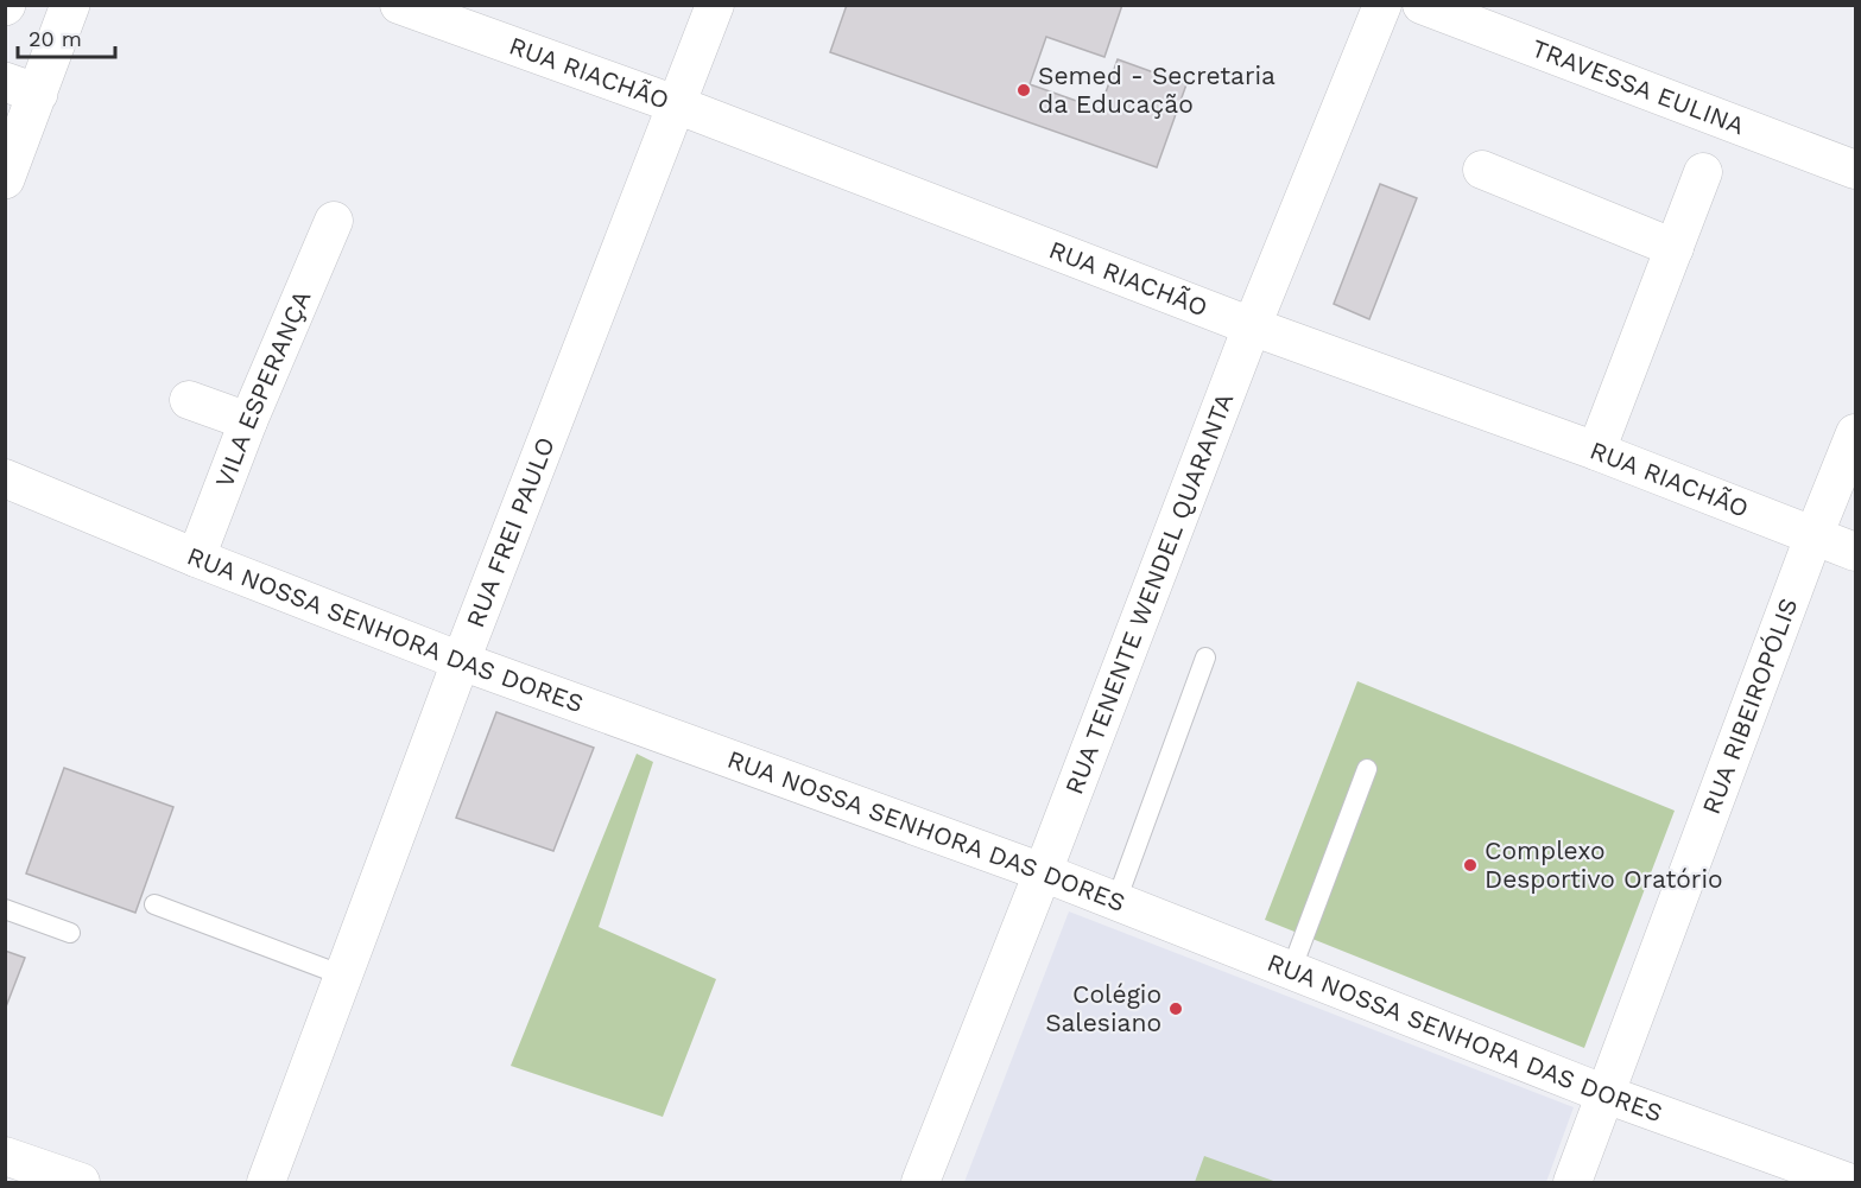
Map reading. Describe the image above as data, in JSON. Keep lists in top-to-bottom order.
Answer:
{
  "streets": {
    "street": [
      "RUA RIACHÃO",
      "TRAVESSA EULINA",
      "VILA ESPERANÇA",
      "RUA FREI PAULO",
      "RUA TENENTE WENDEL QUARANTA",
      "RUA NOSSA SENHORA DAS DORES",
      "RUA RIBEIROPÓLIS"
    ]
  },
  "crossings": [
    ["RUA RIACHÃO", "RUA FREI PAULO"],
    ["RUA RIACHÃO", "RUA TENENTE WENDEL QUARANTA"],
    ["RUA RIACHÃO", "RUA RIBEIROPÓLIS"],
    ["VILA ESPERANÇA", "RUA NOSSA SENHORA DAS DORES"],
    ["RUA FREI PAULO", "RUA NOSSA SENHORA DAS DORES"],
    ["RUA TENENTE WENDEL QUARANTA", "RUA NOSSA SENHORA DAS DORES"],
    ["RUA NOSSA SENHORA DAS DORES", "RUA RIBEIROPÓLIS"]
  ],
  "places": ["Semed - Secretaria da Educação", "Complexo Desportivo Oratório", "Colégio Salesiano"],
  "scale_bar": "20 m"
}
